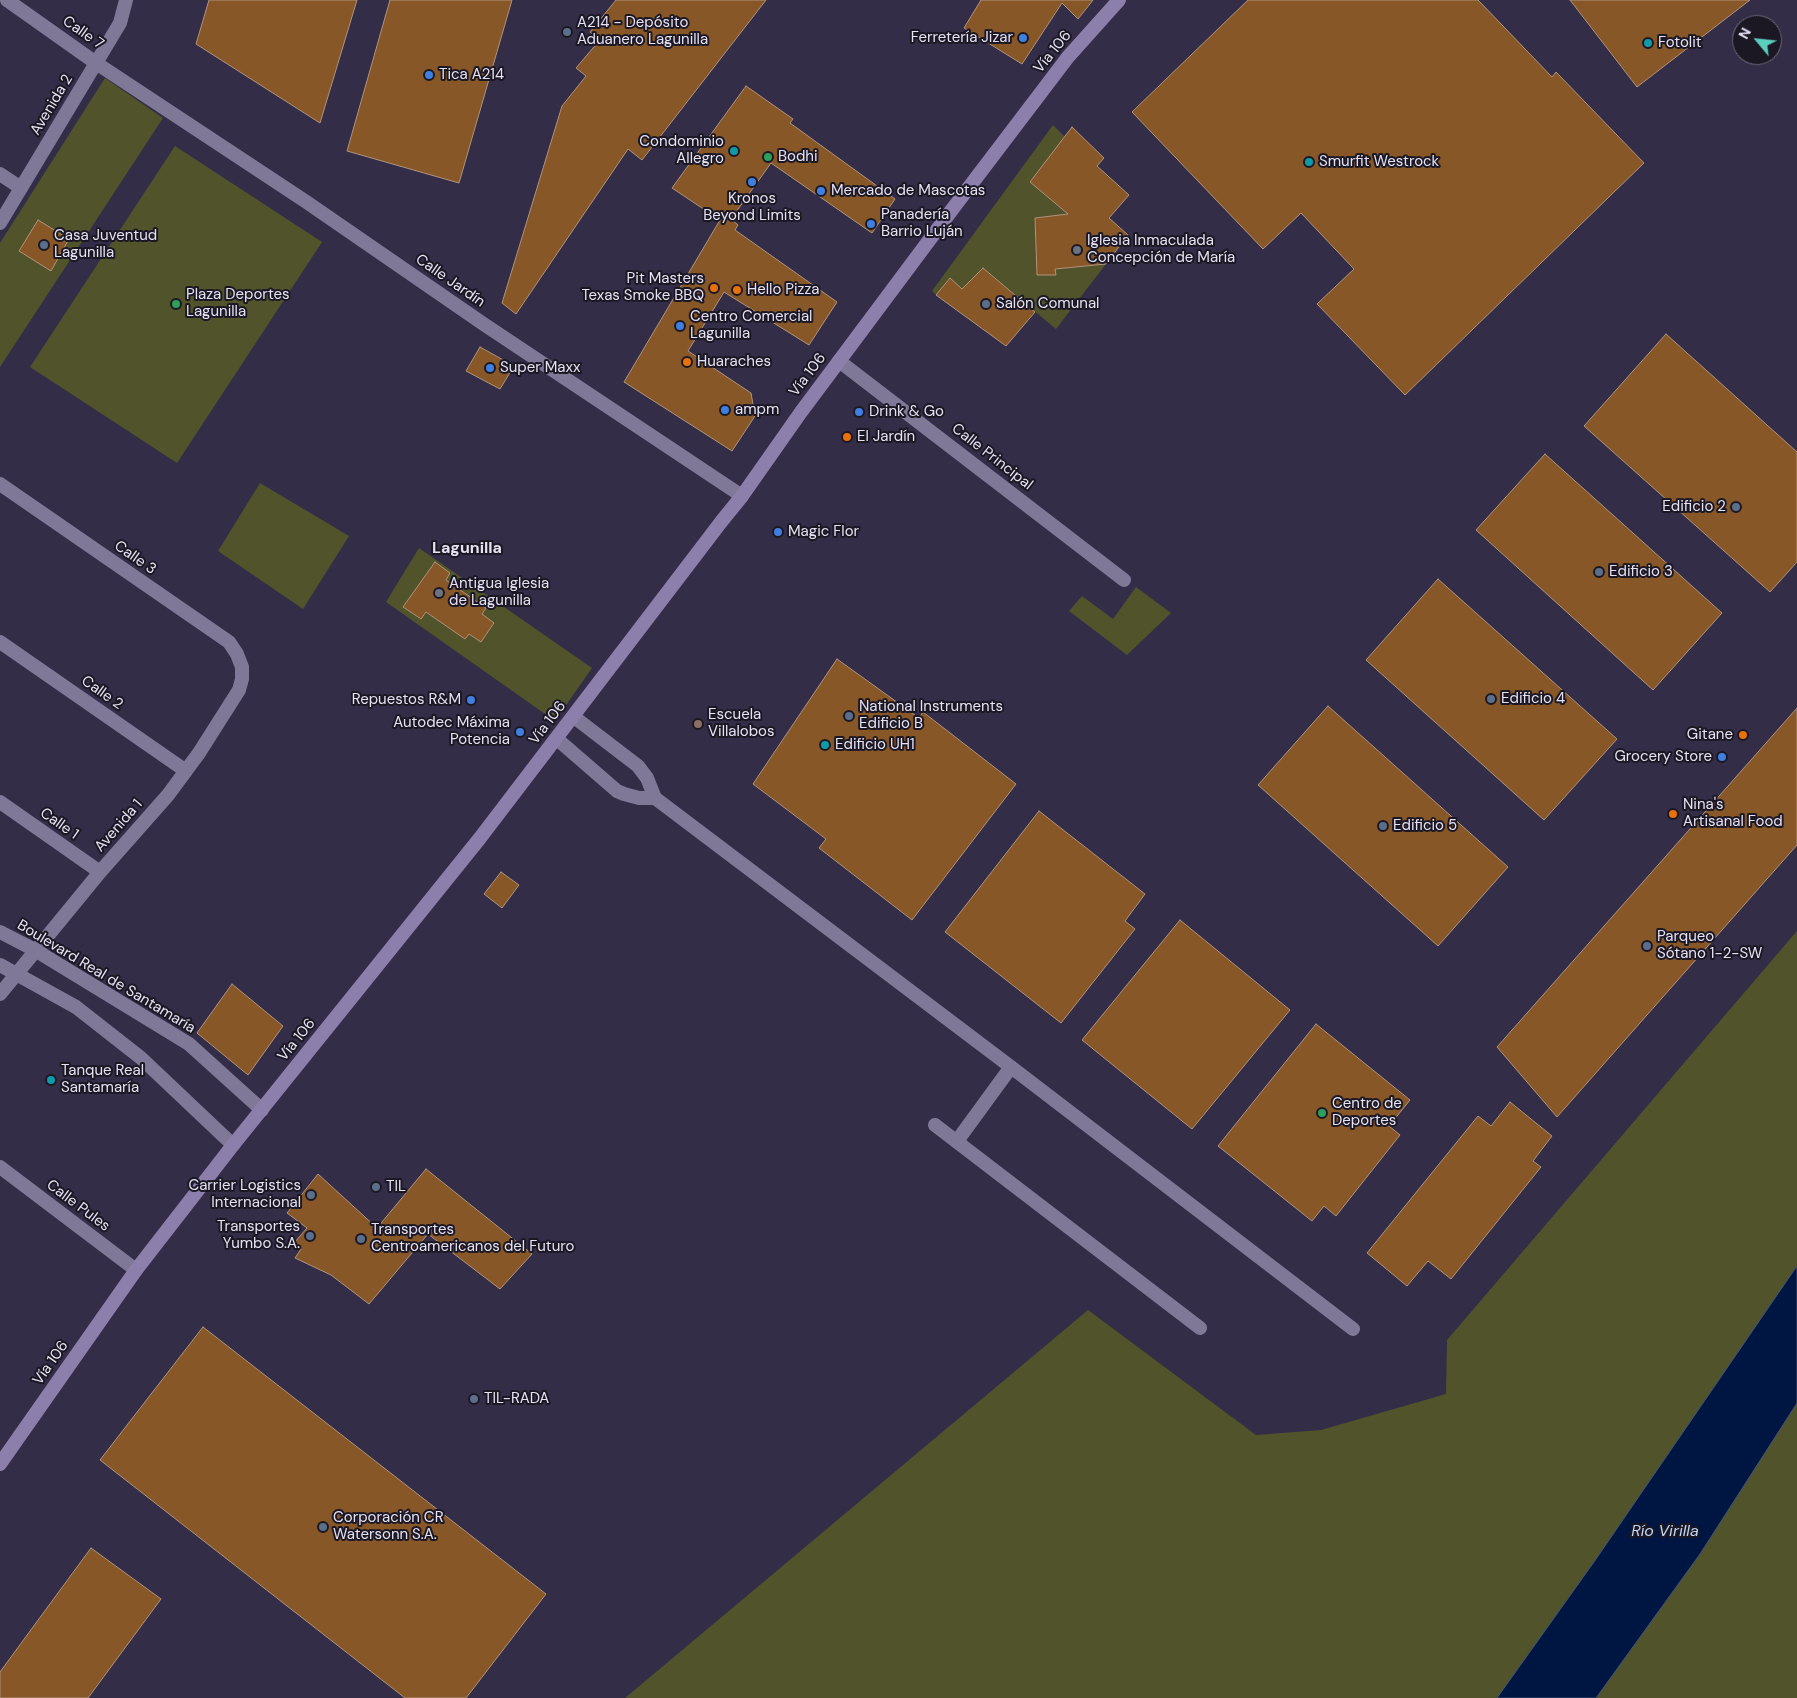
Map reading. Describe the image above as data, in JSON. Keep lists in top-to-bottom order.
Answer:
{
  "streets": {
    "main road": ["Vía 106"],
    "street": [
      "Calle 7",
      "Avenida 2",
      "Calle Jardín",
      "Calle Principal",
      "Calle 3",
      "Calle 2",
      "Calle 1",
      "Avenida 1",
      "Boulevard Real de Santamaría",
      "Calle Pules"
    ]
  },
  "crossings": [
    ["Calle 7", "Avenida 2"],
    ["Calle 7", "Calle Jardín"],
    ["Vía 106", "Calle Jardín"],
    ["Vía 106", "Calle Principal"],
    ["Vía 106", "Boulevard Real de Santamaría"],
    ["Vía 106", "Calle Pules"],
    ["Calle 3", "Avenida 1"],
    ["Calle 2", "Avenida 1"],
    ["Calle 1", "Avenida 1"],
    ["Avenida 1", "Boulevard Real de Santamaría"]
  ],
  "districts": ["Lagunilla"],
  "water": ["Río Virilla"],
  "places": [
    "A214 - Depósito Aduanero Lagunilla",
    "Ferretería Jizar",
    "Fotolit",
    "Tica A214",
    "Condominio Allegro",
    "Bodhi",
    "Smurfit Westrock",
    "Kronos Beyond Limits",
    "Mercado de Mascotas",
    "Panadería Barrio Luján",
    "Casa Juventud Lagunilla",
    "Iglesia Inmaculada Concepción de María",
    "Pit Masters Texas Smoke BBQ",
    "Hello Pizza",
    "Plaza Deportes Lagunilla",
    "Salón Comunal",
    "Centro Comercial Lagunilla",
    "Huaraches",
    "Super Maxx",
    "ampm",
    "Drink & Go",
    "El Jardín",
    "Edificio 2",
    "Magic Flor",
    "Edificio 3",
    "Antigua Iglesia de Lagunilla",
    "Edificio 4",
    "Repuestos R&M",
    "National Instruments Edificio B",
    "Escuela Villalobos",
    "Autodec Máxima Potencia",
    "Gitane",
    "Edificio UH1",
    "Grocery Store",
    "Nina's Artisanal Food",
    "Edificio 5",
    "Parqueo Sótano 1-2-SW",
    "Tanque Real Santamaría",
    "Centro de Deportes",
    "TIL",
    "Carrier Logistics Internacional",
    "Transportes Yumbo S.A.",
    "Transportes Centroamericanos del Futuro",
    "TIL-RADA",
    "Corporación CR Watersonn S.A."
  ],
  "north": "top left"
}
